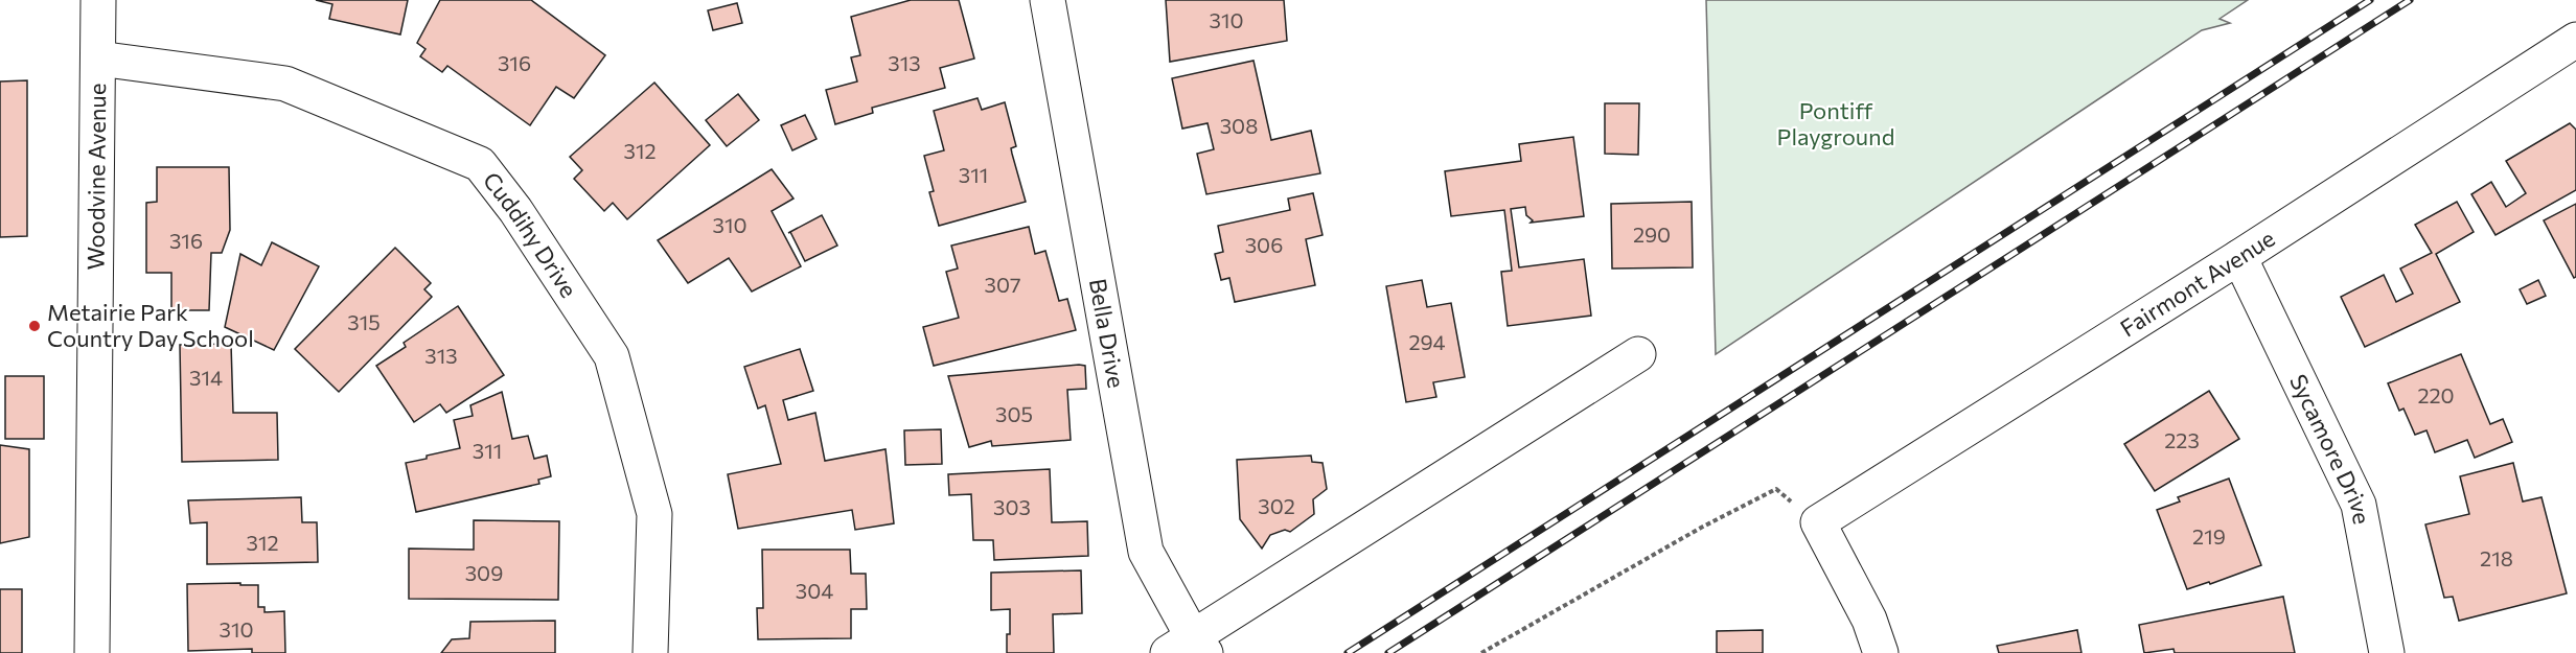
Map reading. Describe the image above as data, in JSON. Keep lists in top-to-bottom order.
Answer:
{
  "streets": {
    "street": [
      "Woodvine Avenue",
      "Cuddihy Drive",
      "Fairmont Avenue",
      "Bella Drive",
      "Sycamore Drive"
    ]
  },
  "crossings": [
    ["Woodvine Avenue", "Cuddihy Drive"],
    ["Fairmont Avenue", "Sycamore Drive"]
  ],
  "parks": ["Pontiff Playground"],
  "places": ["Metairie Park Country Day School"],
  "house_numbers": [
    "310",
    "316",
    "313",
    "308",
    "312",
    "311",
    "310",
    "290",
    "316",
    "306",
    "307",
    "315",
    "294",
    "313",
    "314",
    "220",
    "305",
    "223",
    "311",
    "302",
    "303",
    "219",
    "312",
    "218",
    "309",
    "304",
    "310"
  ]
}
